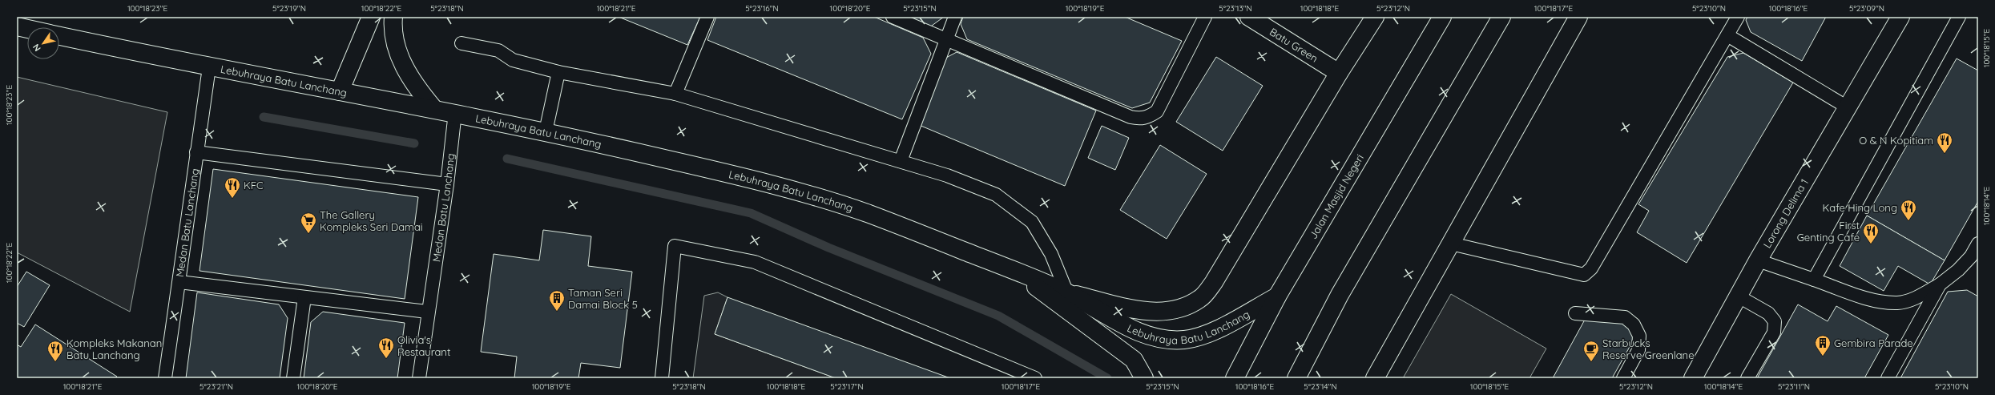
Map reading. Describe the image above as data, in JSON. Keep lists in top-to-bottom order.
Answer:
{
  "streets": {
    "main road": [
      "Batu Green",
      "Lebuhraya Batu Lanchang",
      "Jalan Masjid Negeri",
      "Lorong Delima 1"
    ],
    "lane": ["Medan Batu Lanchang"]
  },
  "crossings": [
    ["Lebuhraya Batu Lanchang", "Jalan Masjid Negeri"],
    ["Lebuhraya Batu Lanchang", "Medan Batu Lanchang"]
  ],
  "places": {
    "restaurant": [
      "O & N Kopitiam",
      "KFC",
      "Kafe Hing Long",
      "First Genting Cafe",
      "Olivia's Restaurant",
      "Kompleks Makanan Batu Lanchang"
    ],
    "supermarket": ["The Gallery Kompleks Seri Damai"],
    "building": ["Taman Seri Damai Block 5", "Gembira Parade"],
    "cafe": ["Starbucks Reserve Greenlane"]
  },
  "north": "bottom left",
  "coordinates": [
    "100°18'23\"E",
    "5°23'19\"N",
    "100°18'22\"E",
    "5°23'18\"N",
    "100°18'21\"E",
    "5°23'16\"N",
    "100°18'20\"E",
    "5°23'15\"N",
    "100°18'19\"E",
    "5°23'13\"N",
    "100°18'18\"E",
    "5°23'12\"N",
    "100°18'17\"E",
    "5°23'10\"N",
    "100°18'16\"E",
    "5°23'09\"N",
    "100°18'15\"E",
    "100°18'14\"E",
    "5°23'21\"N",
    "5°23'17\"N",
    "5°23'14\"N",
    "5°23'11\"N"
  ]
}
